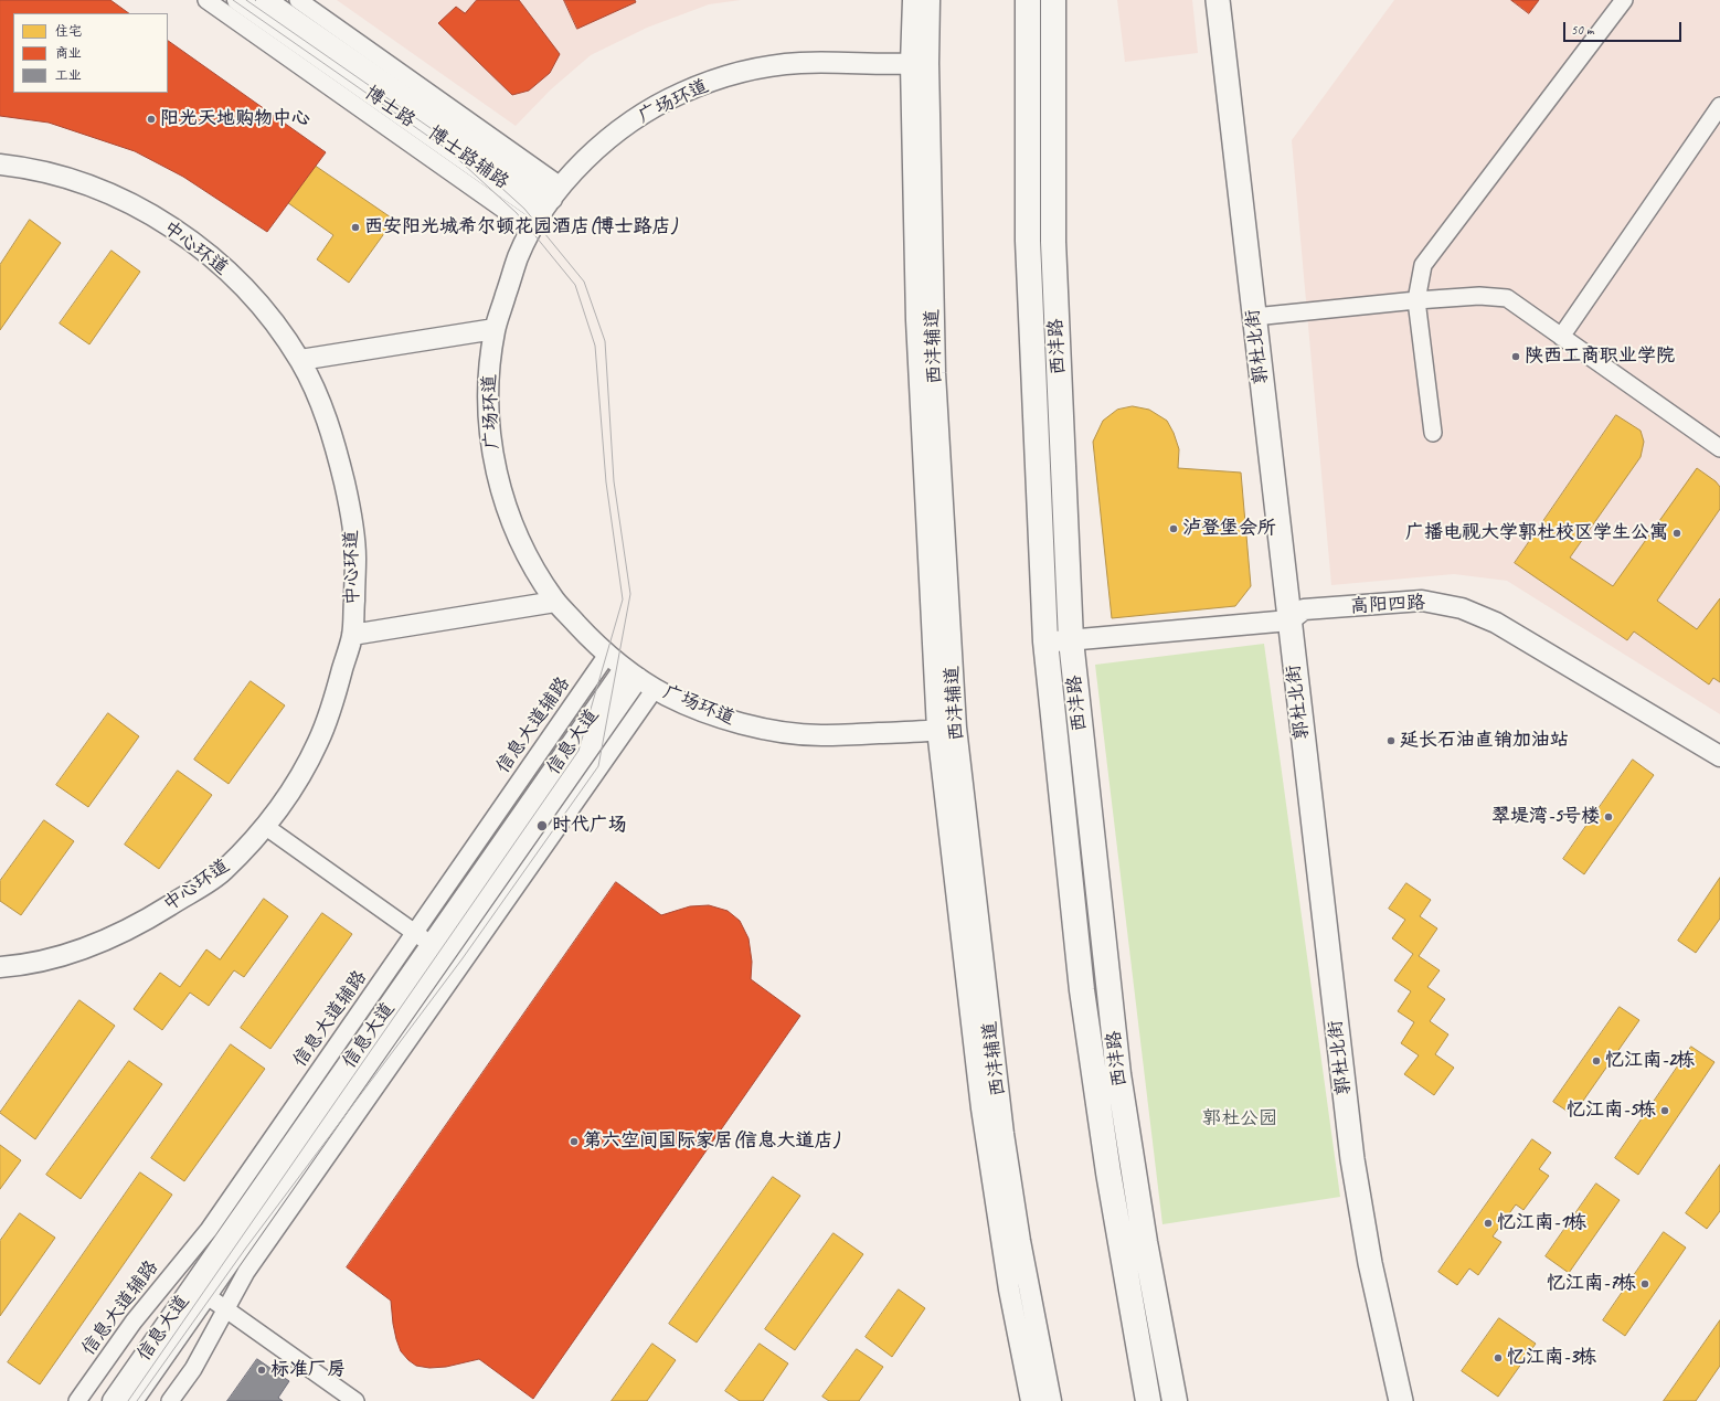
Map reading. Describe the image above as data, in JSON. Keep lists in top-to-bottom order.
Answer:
{
  "streets": {
    "highway": ["西沣路"],
    "main road": ["郭杜北街"],
    "street": [
      "广场环道",
      "博士路",
      "博士路辅路",
      "中心环道",
      "西沣辅道",
      "高阳四路",
      "信息大道辅路",
      "信息大道"
    ]
  },
  "crossings": [
    ["广场环道", "博士路"],
    ["广场环道", "博士路辅路"],
    ["广场环道", "西沣辅道"],
    ["广场环道", "信息大道辅路"],
    ["广场环道", "信息大道"],
    ["博士路", "博士路辅路"],
    ["西沣路", "高阳四路"],
    ["郭杜北街", "高阳四路"]
  ],
  "parks": ["郭杜公园"],
  "places": [
    "阳光天地购物中心",
    "西安阳光城希尔顿花园酒店(博士路店)",
    "陕西工商职业学院",
    "泸登堡会所",
    "广播电视大学郭杜校区学生公寓",
    "延长石油直销加油站",
    "翠堤湾-5号楼",
    "时代广场",
    "忆江南-2栋",
    "忆江南-5栋",
    "第六空间国际家居(信息大道店)",
    "忆江南-1栋",
    "忆江南-7栋",
    "忆江南-3栋",
    "标准厂房"
  ],
  "legend": ["住宅", "商业", "工业"],
  "scale_bar": "50 m"
}
